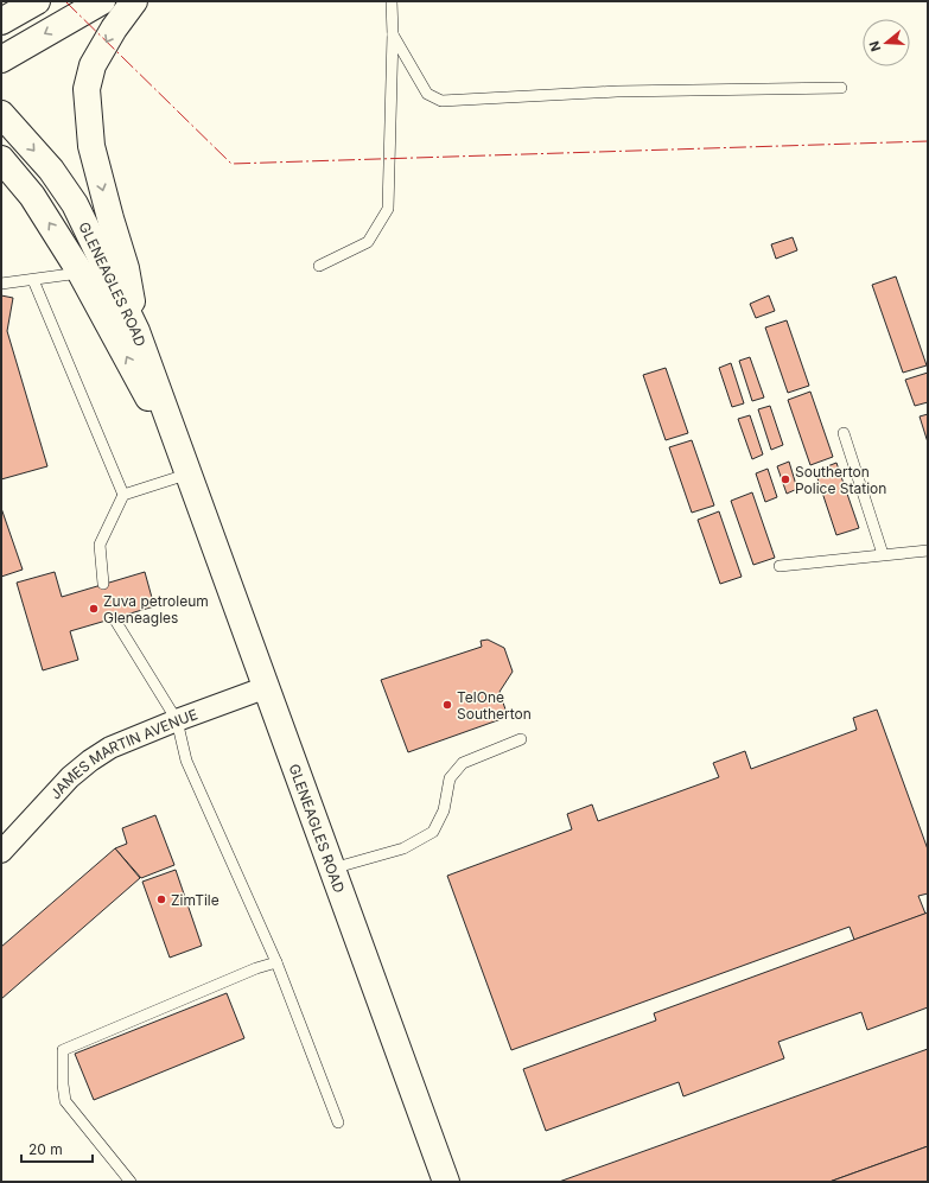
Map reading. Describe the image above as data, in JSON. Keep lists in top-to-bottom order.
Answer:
{
  "streets": {
    "street": ["GLENEAGLES ROAD", "JAMES MARTIN AVENUE"]
  },
  "crossings": [
    ["GLENEAGLES ROAD", "JAMES MARTIN AVENUE"]
  ],
  "places": [
    "Southerton Police Station",
    "Zuva petroleum Gleneagles",
    "TelOne Southerton",
    "ZimTile"
  ],
  "scale_bar": "20 m",
  "north": "left"
}
